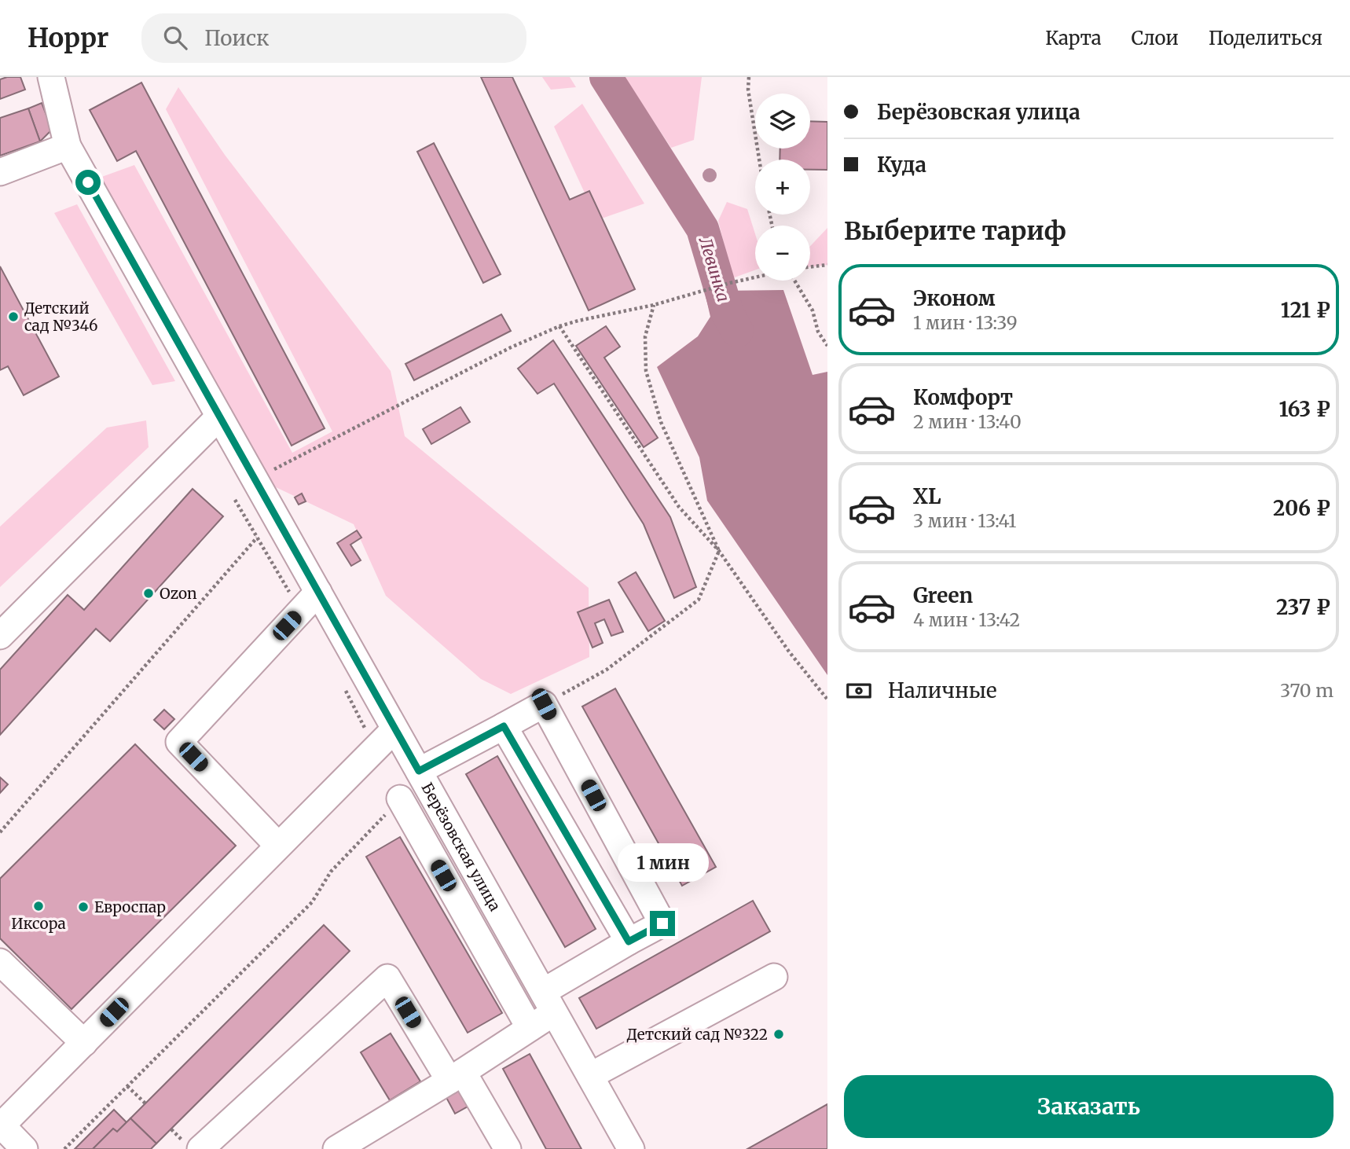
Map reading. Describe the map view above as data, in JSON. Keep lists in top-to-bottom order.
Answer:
{
  "streets": {
    "street": ["Берёзовская улица"]
  },
  "water": ["Левинка"],
  "places": [
    "Детский сад №346",
    "Ozon",
    "Иксора",
    "Евроспар",
    "Детский сад №322"
  ],
  "page": {
    "header": "Hoppr",
    "search": "Поиск",
    "nav": ["Карта", "Слои", "Поделиться"],
    "banner": ["Берёзовская улица", "Куда"],
    "map_buttons": ["+", "−"],
    "heading": "Выберите тариф",
    "list": [
      {
        "name": "Эконом",
        "note": "1 мин · 13:39",
        "value": "121 ₽"
      },
      {
        "name": "Комфорт",
        "note": "2 мин · 13:40",
        "value": "163 ₽"
      },
      {
        "name": "XL",
        "note": "3 мин · 13:41",
        "value": "206 ₽"
      },
      {
        "name": "Green",
        "note": "4 мин · 13:42",
        "value": "237 ₽"
      }
    ],
    "pay": ["Наличные", "370 m"],
    "bubble": "1 мин",
    "buttons": "Заказать"
  }
}
